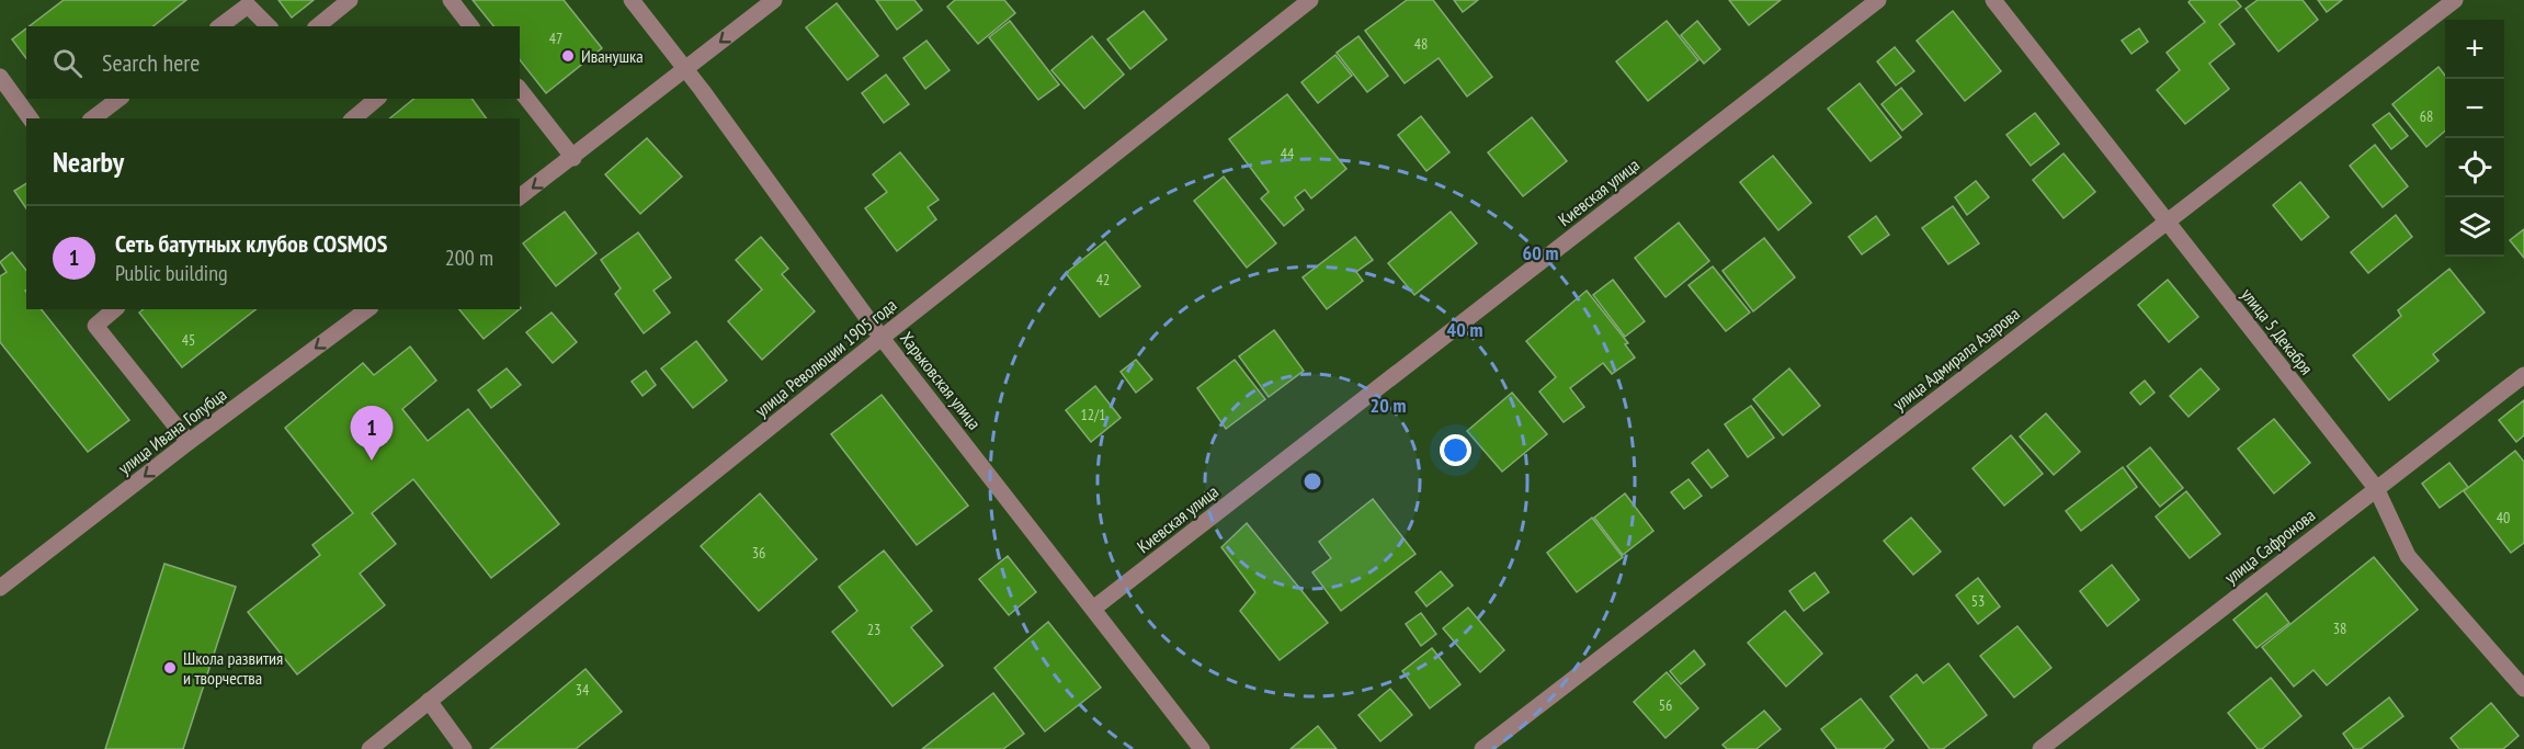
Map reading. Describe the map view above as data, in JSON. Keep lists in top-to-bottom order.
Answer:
{
  "streets": {
    "street": [
      "Киевская улица",
      "улица 5 Декабря",
      "улица Революции 1905 года",
      "улица Адмирала Азарова",
      "Харьковская улица",
      "улица Ивана Голубца",
      "улица Сафронова"
    ]
  },
  "crossings": [
    ["Киевская улица", "Харьковская улица"],
    ["улица 5 Декабря", "улица Адмирала Азарова"],
    ["улица 5 Декабря", "улица Сафронова"],
    ["улица Революции 1905 года", "Харьковская улица"]
  ],
  "one_way": ["улица Ивана Голубца"],
  "places": ["Иванушка", "Школа развития и творчества"],
  "house_numbers": [
    "47",
    "48",
    "68",
    "44",
    "42",
    "45",
    "12/1",
    "40",
    "36",
    "53",
    "38",
    "23",
    "34",
    "56"
  ],
  "page": {
    "map_buttons": ["+", "−"],
    "search": "Search here",
    "heading": "Nearby",
    "list": [
      {
        "mark": "1",
        "name": "Сеть батутных клубов COSMOS",
        "note": "Public building",
        "value": "200 m"
      }
    ],
    "pins": "1"
  },
  "rings": ["60 m", "40 m", "20 m"]
}
